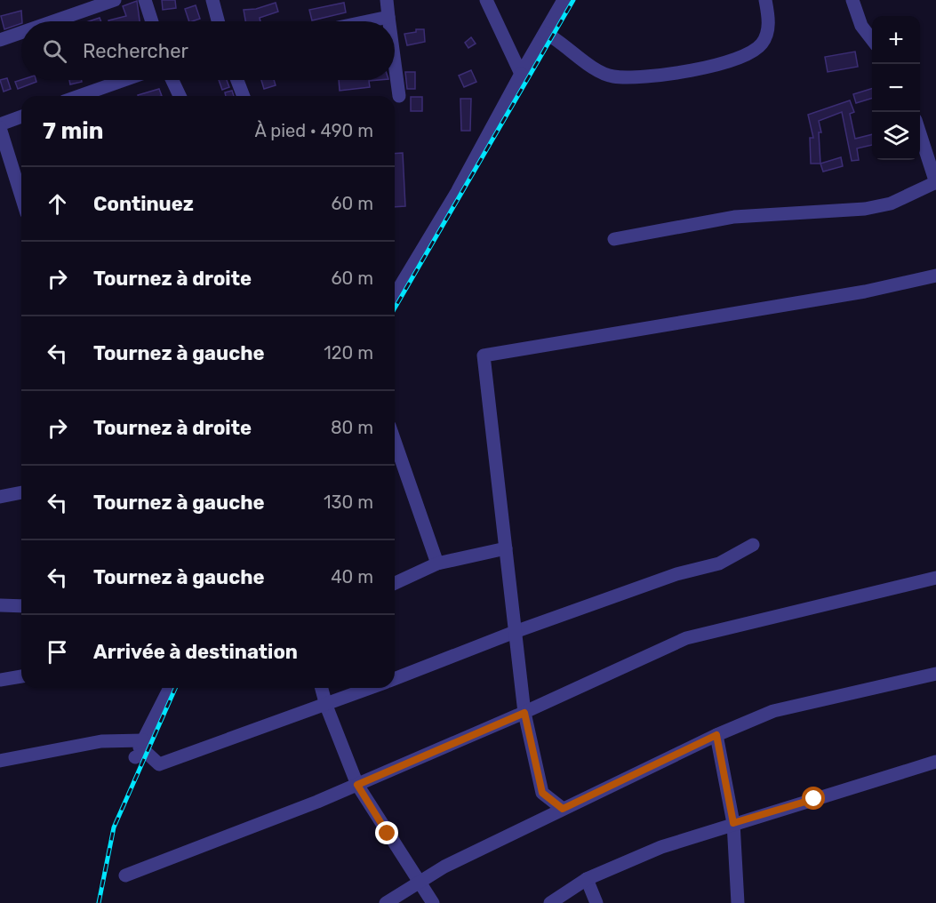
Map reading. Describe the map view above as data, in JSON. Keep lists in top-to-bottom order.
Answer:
{
  "page": {
    "map_buttons": ["+", "−"],
    "search": "Rechercher",
    "heading": ["7 min", "À pied · 490 m"],
    "list": [
      ["Continuez", "60 m"],
      ["Tournez à droite", "60 m"],
      ["Tournez à gauche", "120 m"],
      ["Tournez à droite", "80 m"],
      ["Tournez à gauche", "130 m"],
      ["Tournez à gauche", "40 m"],
      "Arrivée à destination"
    ]
  }
}
